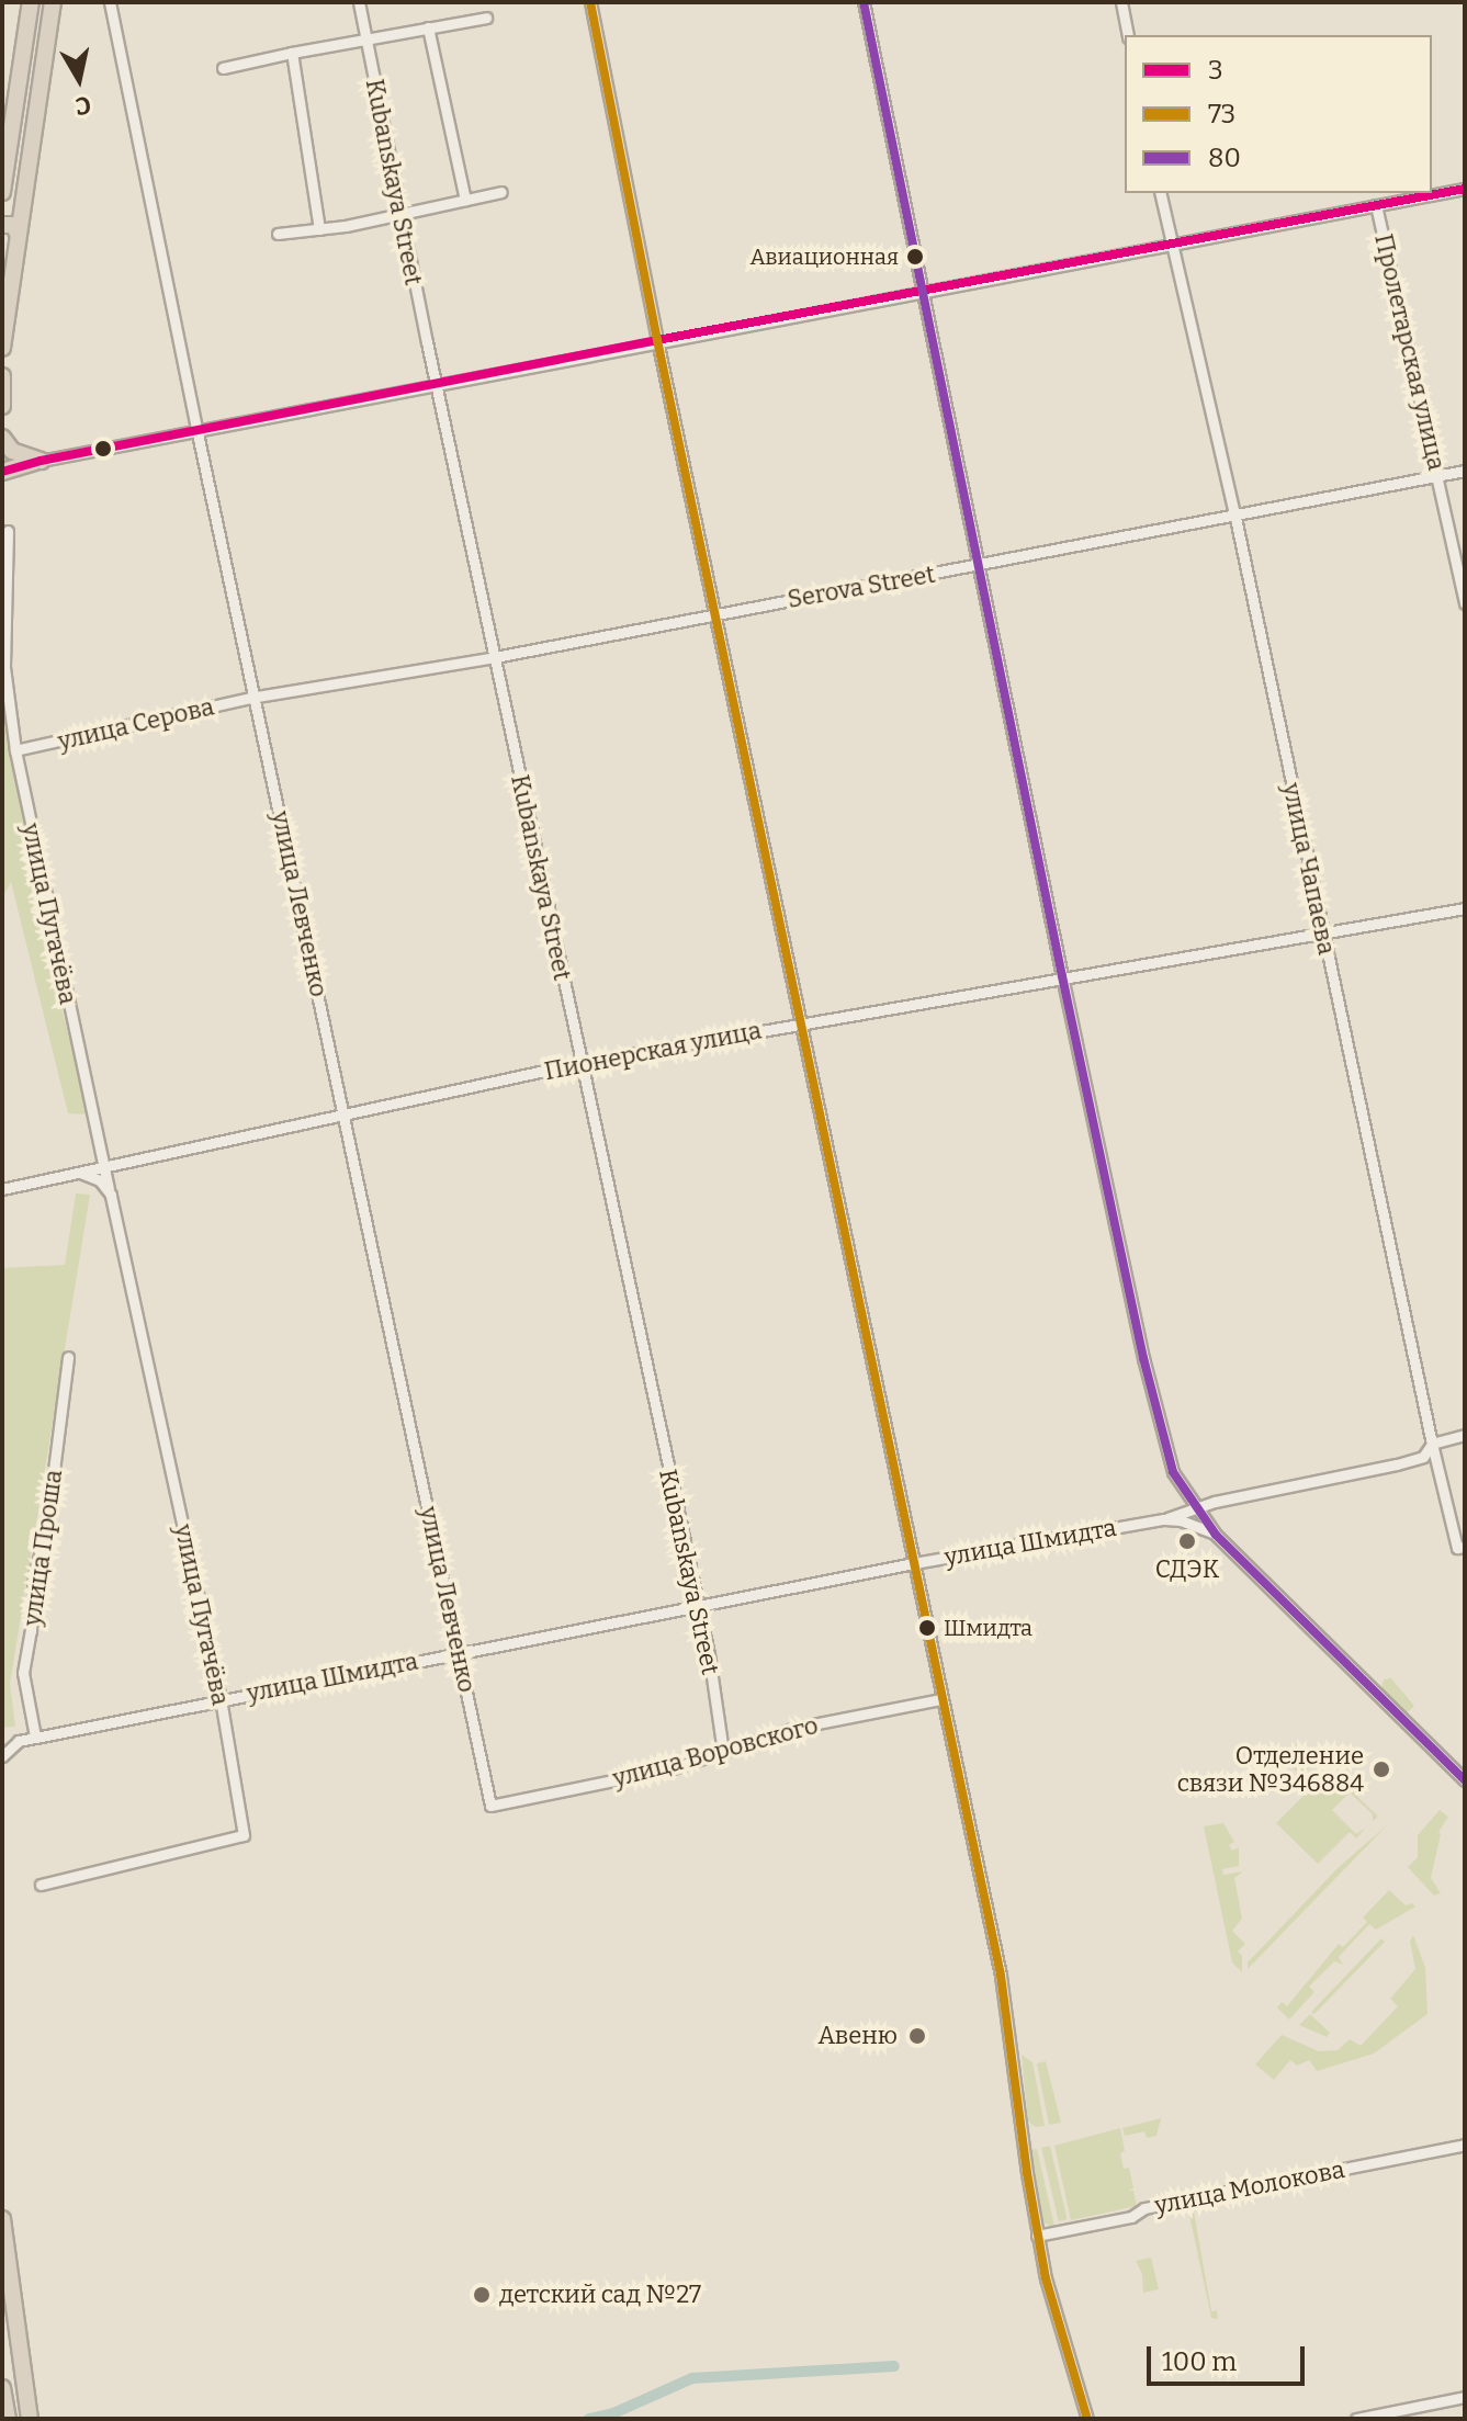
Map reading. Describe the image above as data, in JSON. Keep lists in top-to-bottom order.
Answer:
{
  "streets": {
    "street": [
      "Kubanskaya Street",
      "Пролетарская улица",
      "Serova Street",
      "улица Серова",
      "улица Чапаева",
      "улица Левченко",
      "улица Пугачёва",
      "Пионерская улица",
      "улица Шмидта",
      "улица Проша",
      "улица Воровского",
      "улица Молокова"
    ]
  },
  "crossings": [
    ["Kubanskaya Street", "Serova Street"],
    ["Kubanskaya Street", "Пионерская улица"],
    ["Kubanskaya Street", "улица Шмидта"],
    ["Kubanskaya Street", "улица Воровского"],
    ["Пролетарская улица", "Serova Street"],
    ["Serova Street", "улица Серова"],
    ["Serova Street", "улица Чапаева"],
    ["Serova Street", "улица Левченко"],
    ["улица Серова", "улица Левченко"],
    ["улица Серова", "улица Пугачёва"],
    ["улица Чапаева", "Пионерская улица"],
    ["улица Чапаева", "улица Шмидта"],
    ["улица Левченко", "Пионерская улица"],
    ["улица Левченко", "улица Шмидта"],
    ["улица Левченко", "улица Воровского"],
    ["улица Пугачёва", "Пионерская улица"],
    ["улица Пугачёва", "улица Шмидта"],
    ["улица Шмидта", "улица Проша"]
  ],
  "places": [
    "Авиационная",
    "СДЭК",
    "Шмидта",
    "Отделение связи №346884",
    "Авеню",
    "детский сад №27"
  ],
  "lines": ["transit line 73", "transit line 80", "transit line 3"],
  "legend": ["3", "73", "80"],
  "scale_bar": "100 m",
  "north": "bottom"
}
